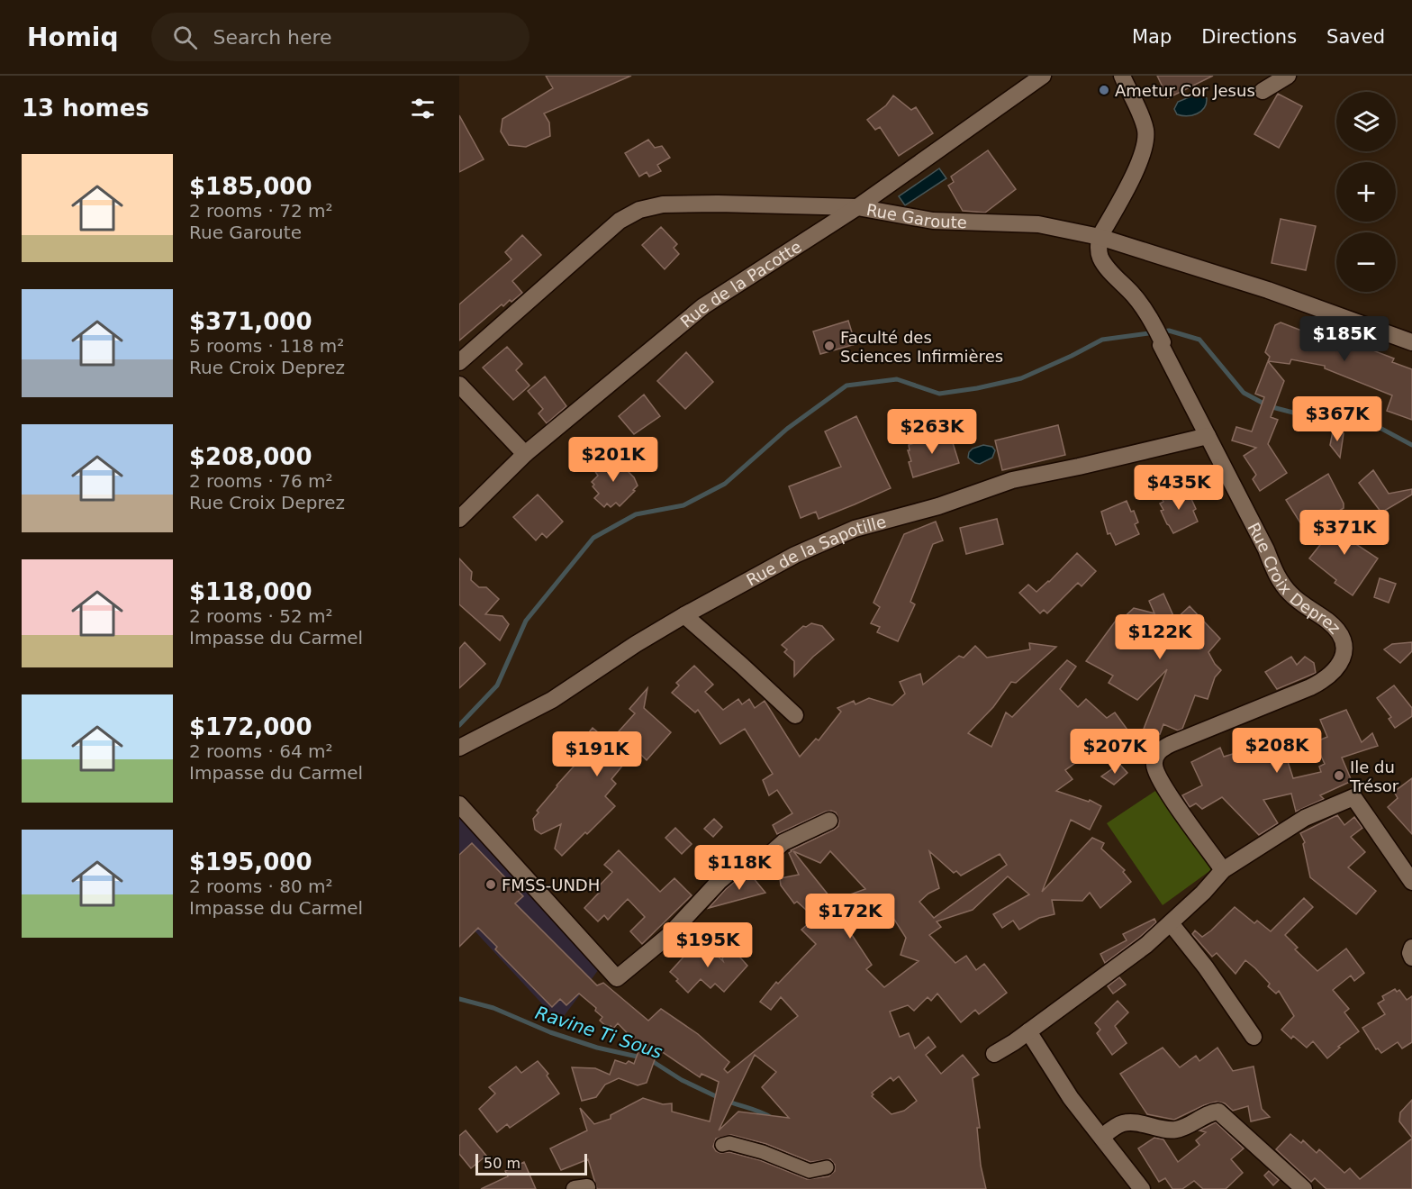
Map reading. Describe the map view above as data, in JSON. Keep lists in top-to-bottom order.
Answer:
{
  "streets": {
    "street": [
      "Rue Garoute",
      "Rue de la Pacotte",
      "Rue de la Sapotille",
      "Rue Croix Deprez"
    ]
  },
  "crossings": [
    ["Rue Garoute", "Rue de la Pacotte"],
    ["Rue Garoute", "Rue Croix Deprez"],
    ["Rue de la Sapotille", "Rue Croix Deprez"]
  ],
  "water": ["Ravine Ti Sous"],
  "places": [
    "Ametur Cor Jesus",
    "Faculté des Sciences Infirmières",
    "Ile du Trésor",
    "FMSS-UNDH"
  ],
  "scale_bar": "50 m",
  "page": {
    "header": "Homiq",
    "search": "Search here",
    "nav": ["Map", "Directions", "Saved"],
    "heading": "13 homes",
    "map_buttons": ["+", "−"],
    "list": [
      {
        "name": "$185,000",
        "note": "2 rooms · 72 m² · Rue Garoute"
      },
      {
        "name": "$371,000",
        "note": "5 rooms · 118 m² · Rue Croix Deprez"
      },
      {
        "name": "$208,000",
        "note": "2 rooms · 76 m² · Rue Croix Deprez"
      },
      {
        "name": "$118,000",
        "note": "2 rooms · 52 m² · Impasse du Carmel"
      },
      {
        "name": "$172,000",
        "note": "2 rooms · 64 m² · Impasse du Carmel"
      },
      {
        "name": "$195,000",
        "note": "2 rooms · 80 m² · Impasse du Carmel"
      }
    ],
    "price": [
      "$185K",
      "$367K",
      "$263K",
      "$201K",
      "$435K",
      "$371K",
      "$122K",
      "$208K",
      "$207K",
      "$191K",
      "$118K",
      "$172K",
      "$195K"
    ],
    "scale": "50 m"
  }
}
